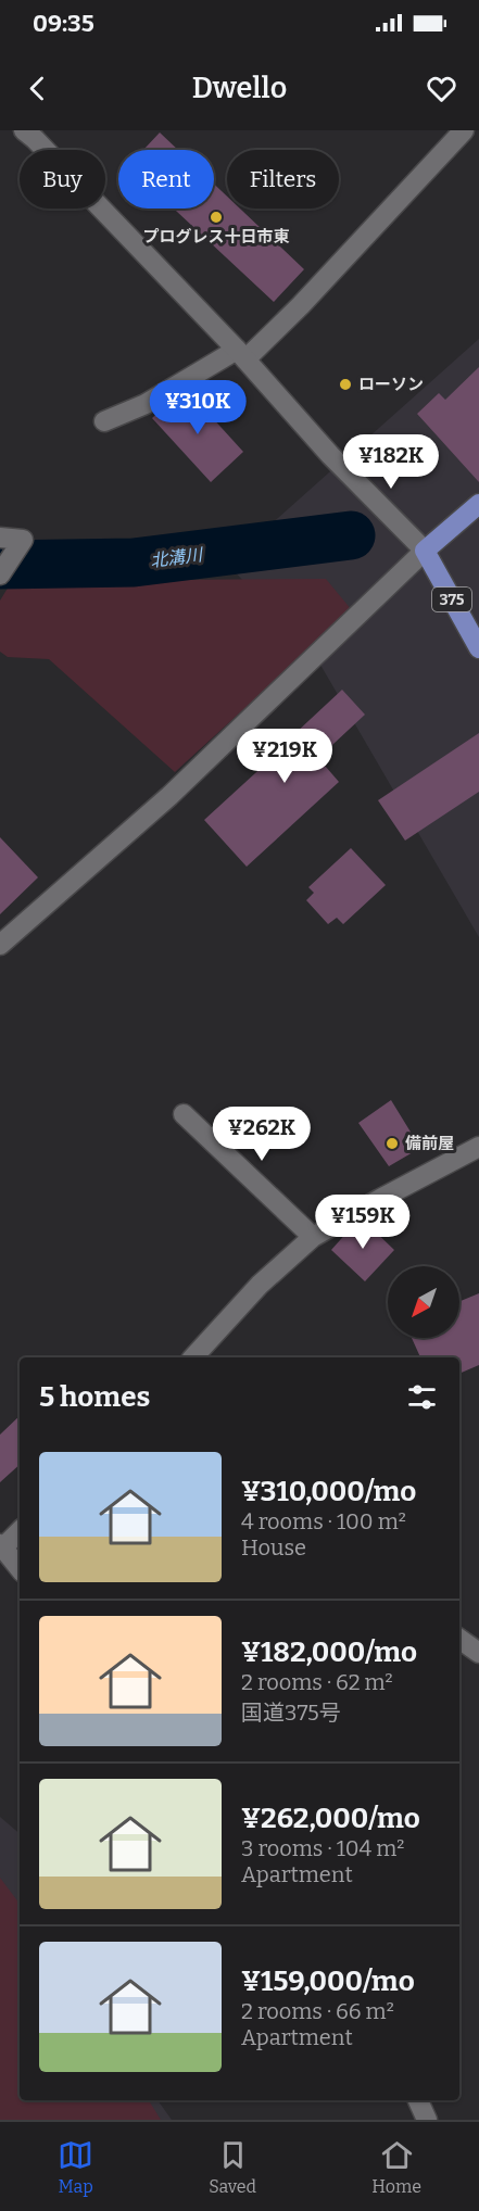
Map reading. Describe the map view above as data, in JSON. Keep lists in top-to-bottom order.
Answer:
{
  "streets": {
    "highway": ["375"]
  },
  "water": ["北溝川"],
  "places": ["プログレス十日市東", "ローソン", "備前屋"],
  "north": "bottom left",
  "page": {
    "status": "09:35",
    "header": "Dwello",
    "chip": ["Buy", "Rent", "Filters"],
    "price": [
      "¥310K",
      "¥182K",
      "¥219K",
      "¥262K",
      "¥159K"
    ],
    "heading": "5 homes",
    "list": [
      {
        "name": "¥310,000/mo",
        "note": "4 rooms · 100 m² · House"
      },
      {
        "name": "¥182,000/mo",
        "note": "2 rooms · 62 m² · 国道375号"
      },
      {
        "name": "¥262,000/mo",
        "note": "3 rooms · 104 m² · Apartment"
      },
      {
        "name": "¥159,000/mo",
        "note": "2 rooms · 66 m² · Apartment"
      }
    ],
    "tabs": ["Map", "Saved", "Home"]
  }
}
